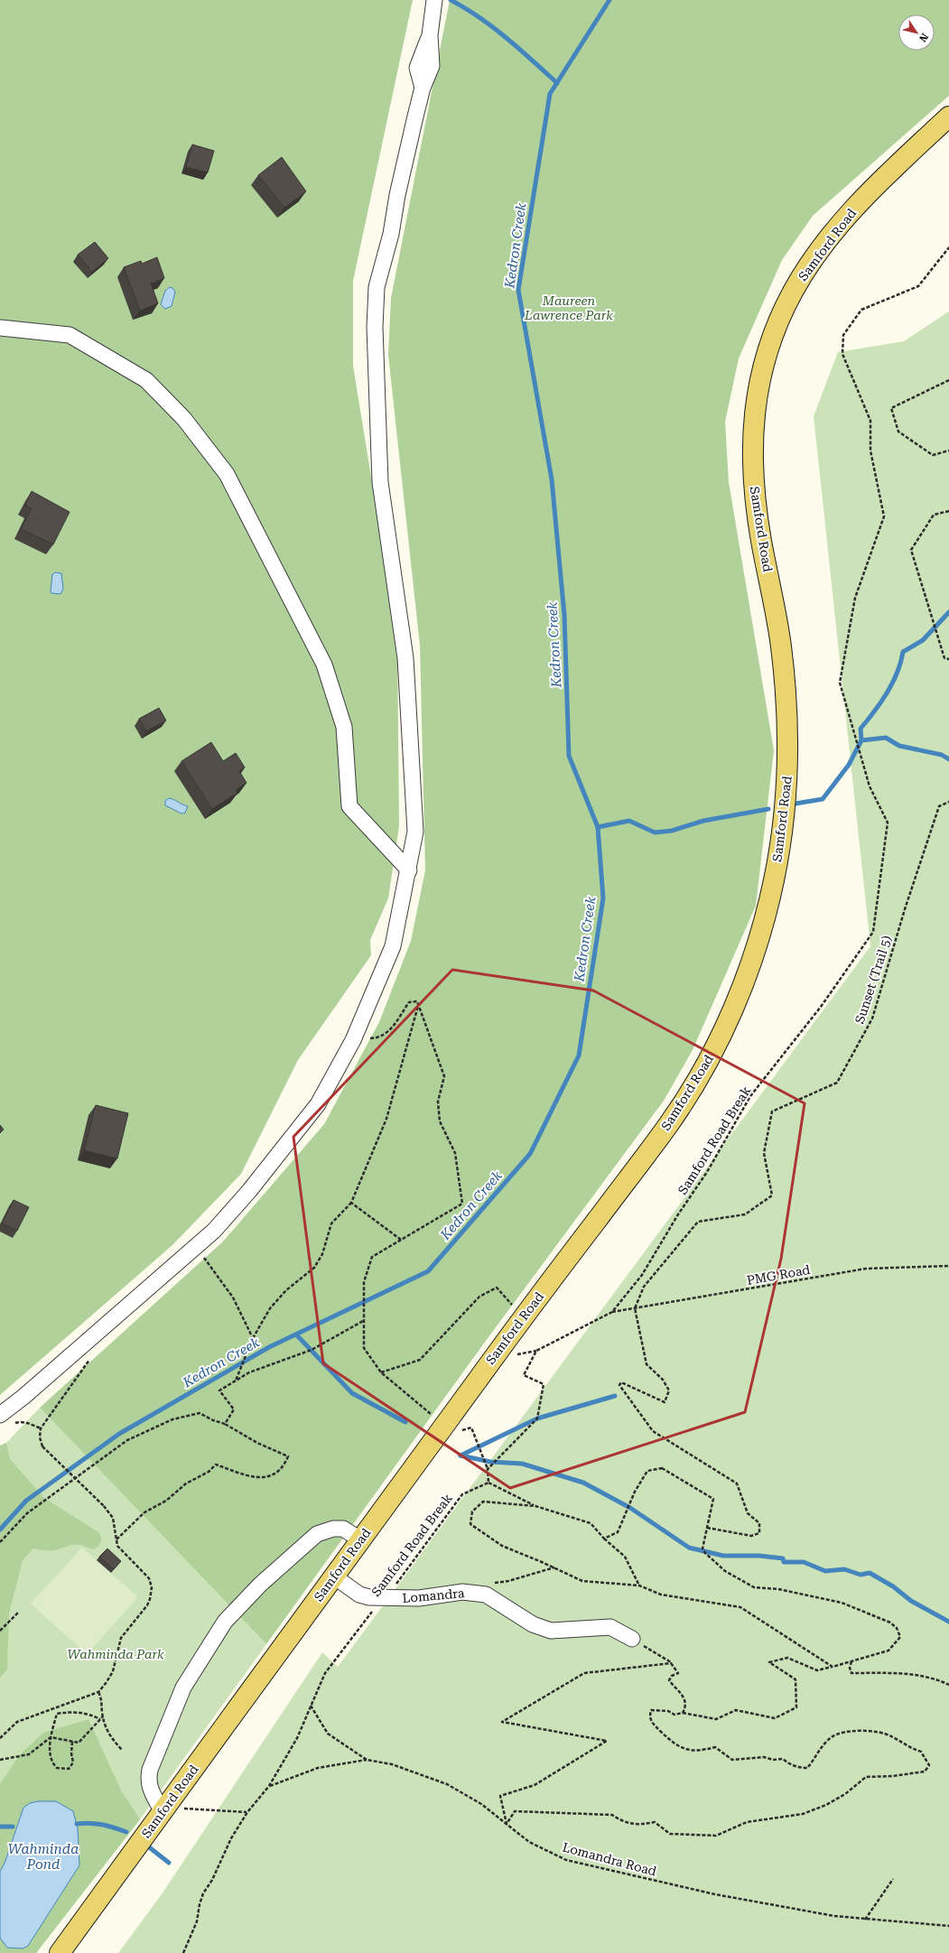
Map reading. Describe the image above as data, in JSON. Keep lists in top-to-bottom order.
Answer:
{
  "streets": {
    "main road": ["Samford Road"],
    "street": ["Lomandra"],
    "path": [
      "Sunset (Trail 5)",
      "Samford Road Break",
      "PMG Road",
      "Lomandra Road"
    ]
  },
  "crossings": [
    ["Samford Road", "Lomandra"],
    ["Sunset (Trail 5)", "PMG Road"],
    ["Samford Road Break", "PMG Road"],
    ["Samford Road Break", "Lomandra"],
    ["Samford Road Break", "Lomandra Road"]
  ],
  "water": ["Kedron Creek", "Wahminda Pond"],
  "parks": ["Maureen Lawrence Park", "Wahminda Park"],
  "north": "bottom right"
}
